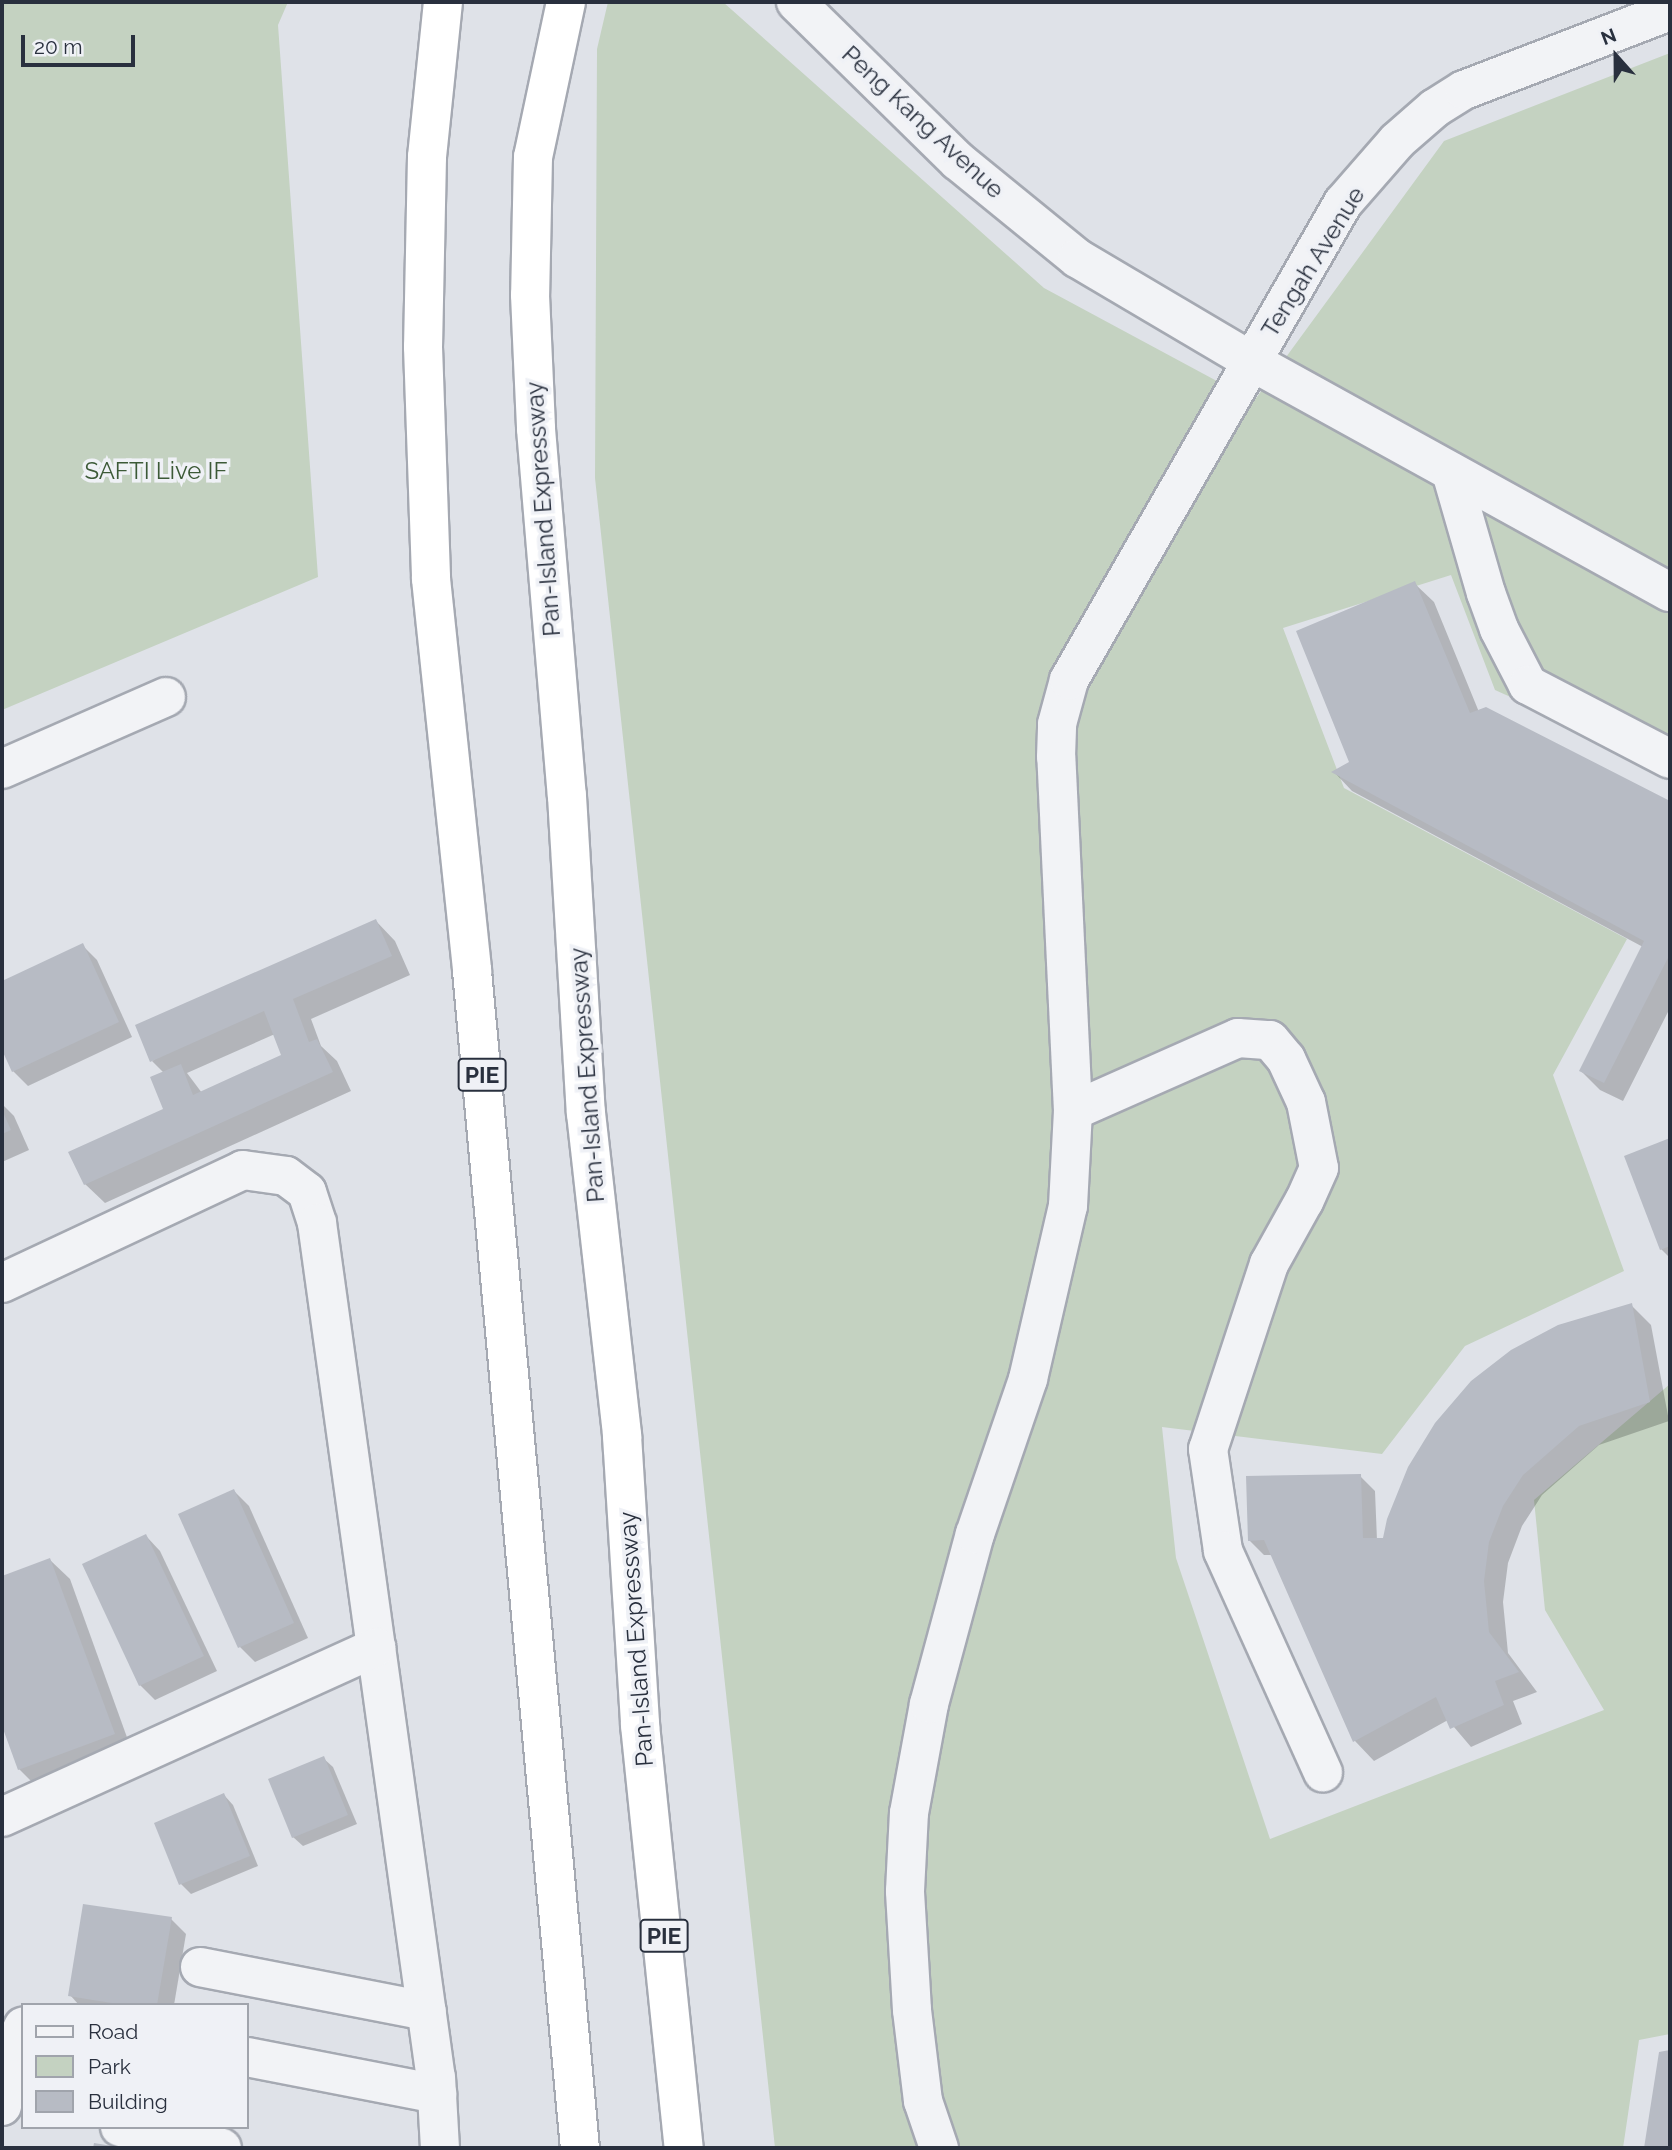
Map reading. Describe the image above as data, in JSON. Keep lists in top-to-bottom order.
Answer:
{
  "streets": {
    "highway": ["Pan-Island Expressway", "PIE"],
    "lane": ["Peng Kang Avenue", "Tengah Avenue"]
  },
  "crossings": [
    ["Peng Kang Avenue", "Tengah Avenue"]
  ],
  "parks": ["SAFTI Live IF"],
  "legend": ["Road", "Park", "Building"],
  "scale_bar": "20 m",
  "north": "top"
}
